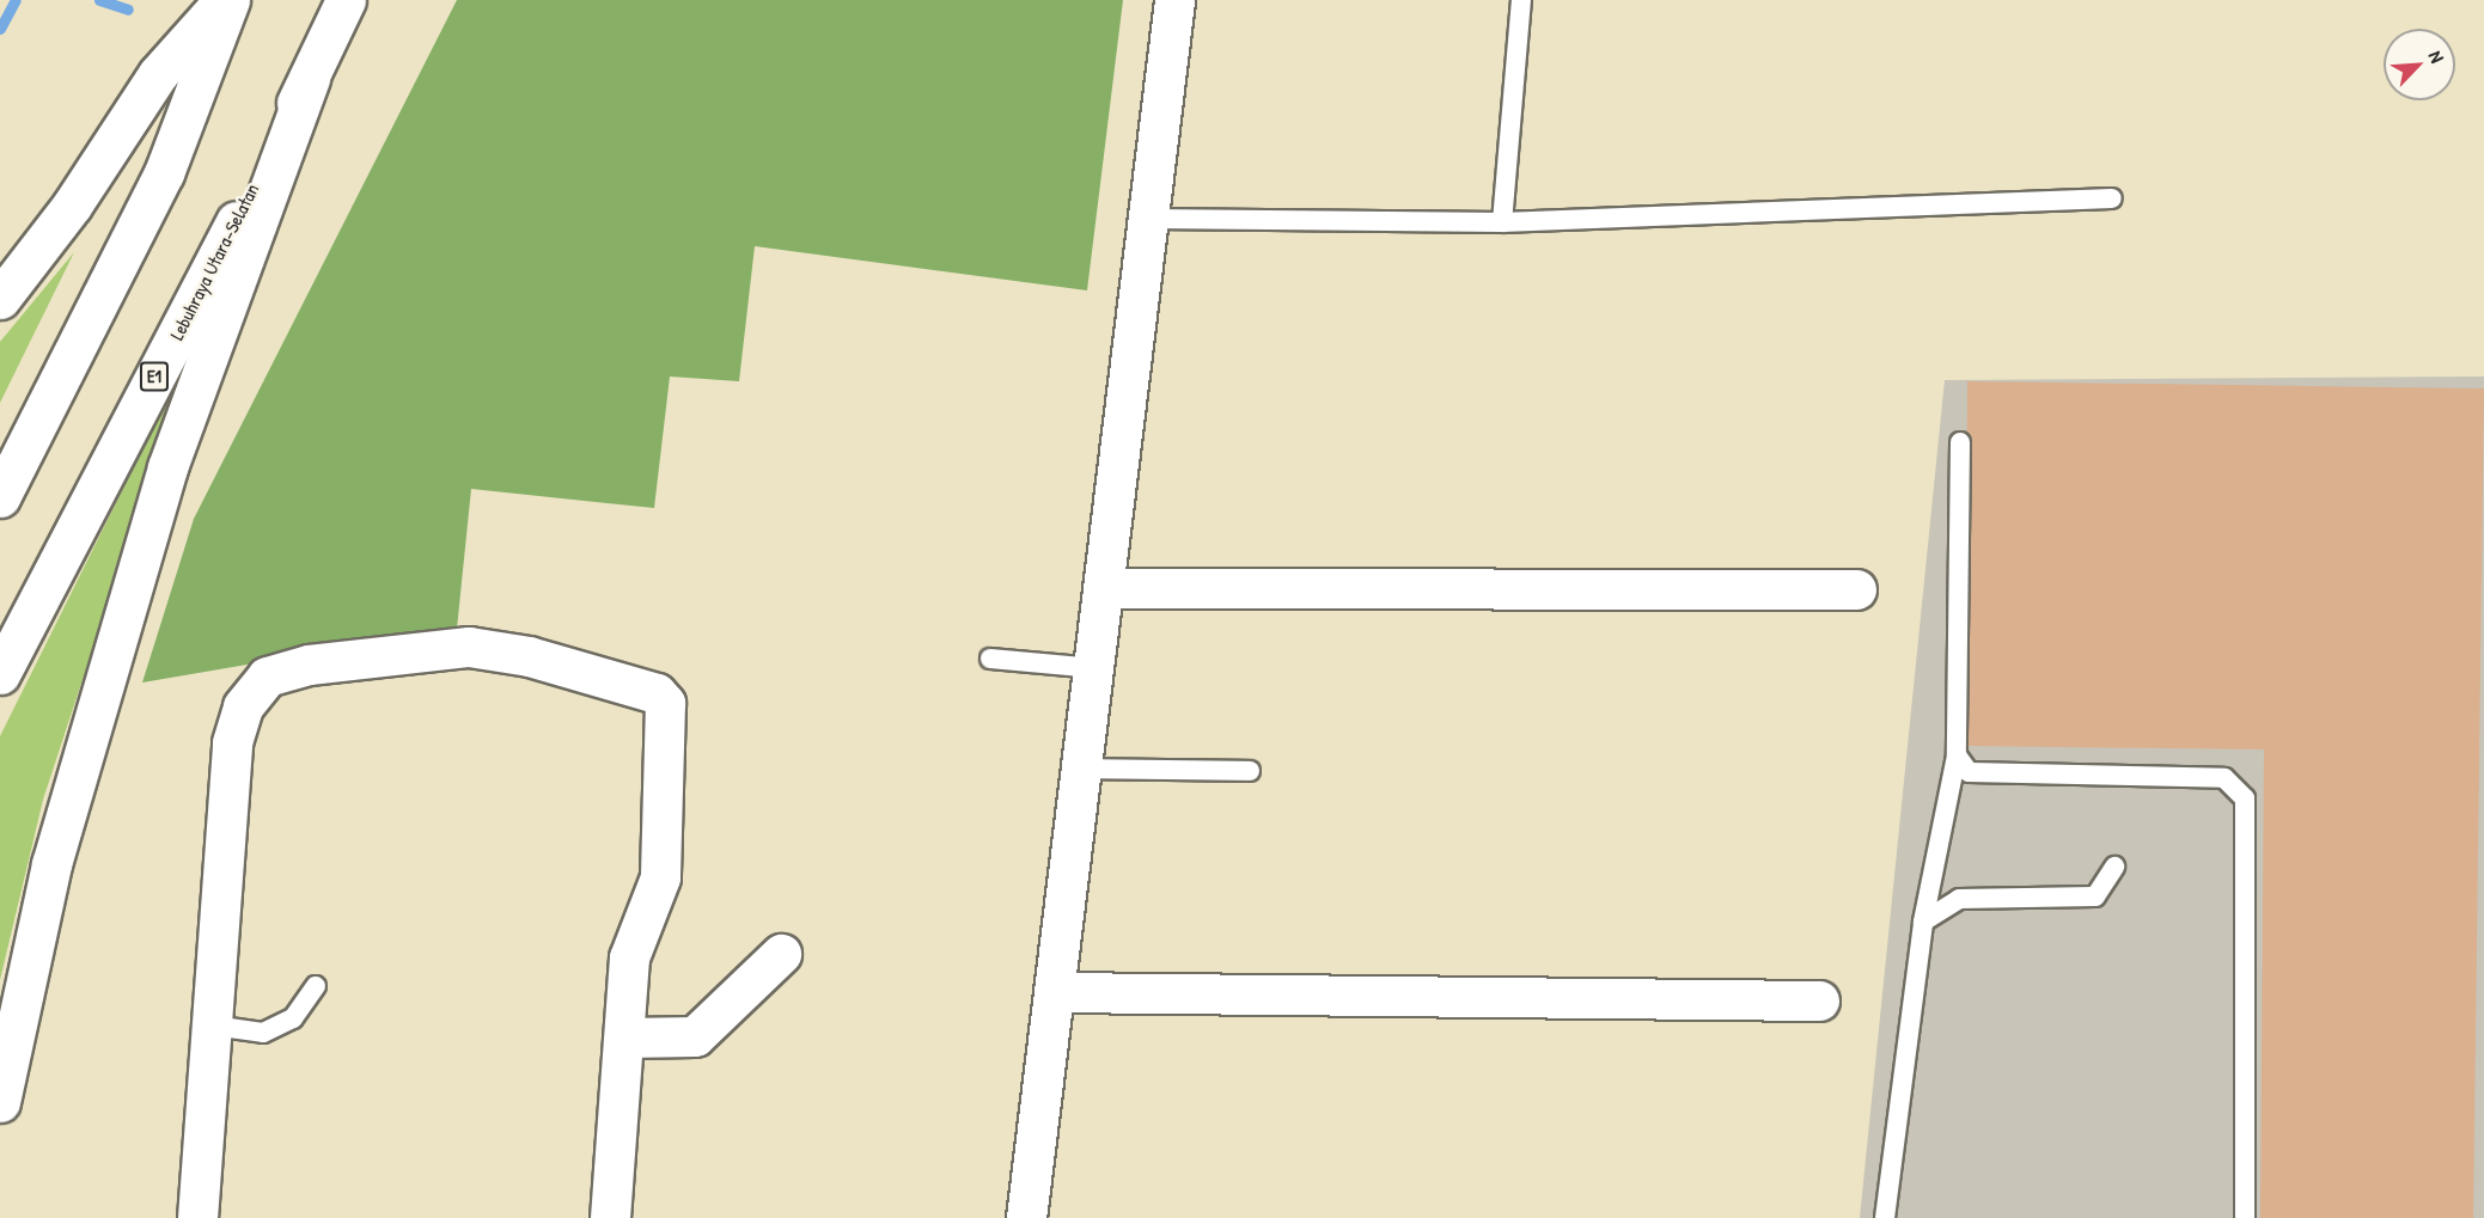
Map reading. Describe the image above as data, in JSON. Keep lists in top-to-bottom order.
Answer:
{
  "streets": {
    "main road": ["Lebuhraya Utara–Selatan", "E1"]
  },
  "north": "top right"
}
